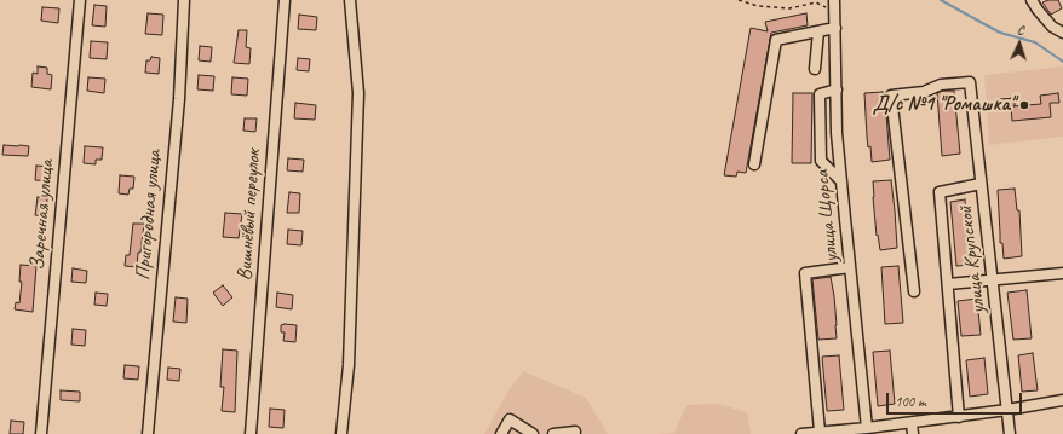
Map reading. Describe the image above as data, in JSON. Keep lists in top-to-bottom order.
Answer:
{
  "streets": {
    "street": [
      "Заречная улица",
      "Пригородная улица",
      "Вишнёвый переулок",
      "улица Щорса",
      "улица Крупской"
    ]
  },
  "places": ["Д/с №1 \"Ромашка\""],
  "scale_bar": "100 m",
  "north": "top"
}
